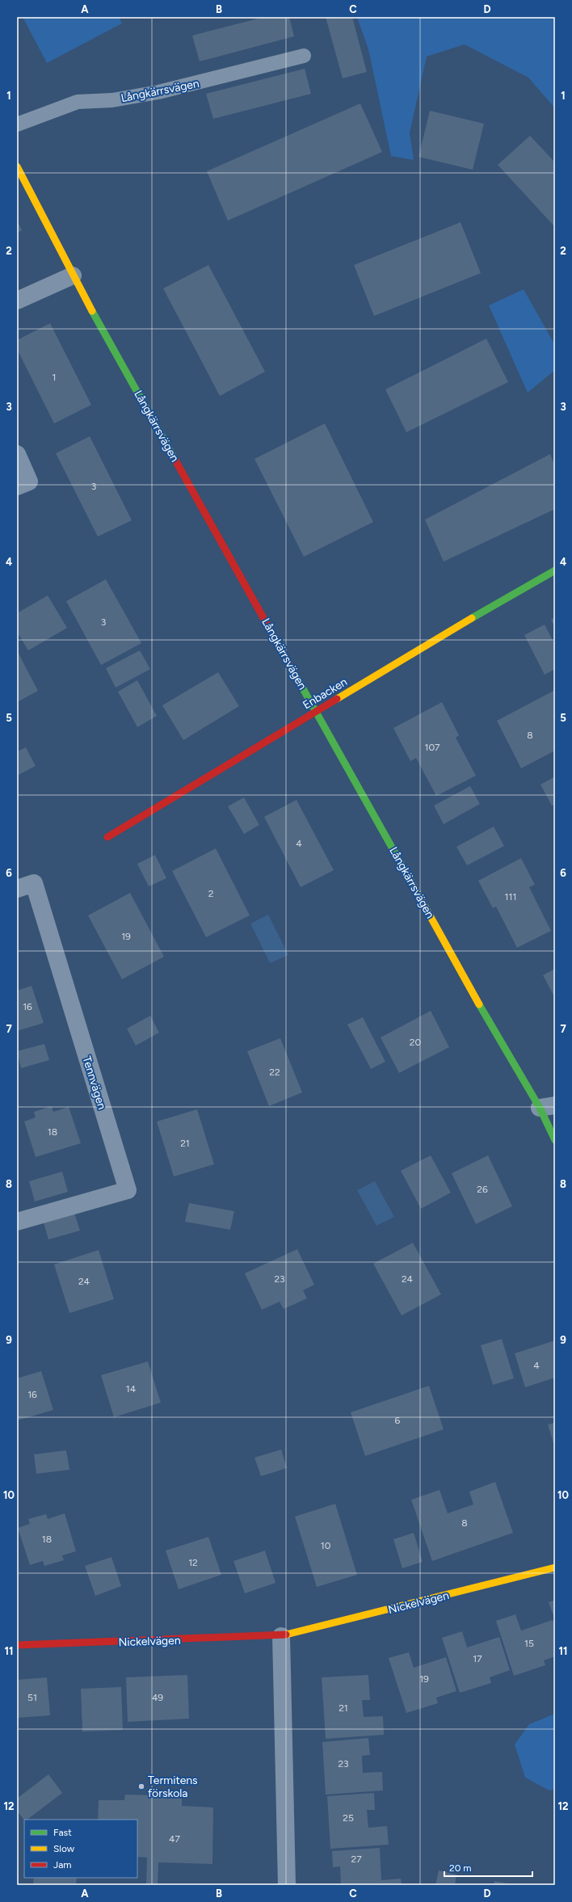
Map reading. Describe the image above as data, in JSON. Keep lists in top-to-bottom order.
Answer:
{
  "streets": {
    "street": [
      "Långkärrsvägen",
      "Enbacken",
      "Tennvägen",
      "Nickelvägen"
    ]
  },
  "crossings": [
    ["Långkärrsvägen", "Enbacken"]
  ],
  "places": ["Termitens förskola"],
  "house_numbers": [
    "1",
    "3",
    "3",
    "8",
    "107",
    "4",
    "2",
    "111",
    "19",
    "16",
    "20",
    "22",
    "18",
    "21",
    "26",
    "23",
    "24",
    "24",
    "4",
    "14",
    "16",
    "6",
    "8",
    "18",
    "10",
    "12",
    "15",
    "17",
    "19",
    "51",
    "49",
    "21",
    "23",
    "25",
    "47",
    "27"
  ],
  "legend": ["Fast", "Slow", "Jam"],
  "scale_bar": "20 m",
  "grid": {
    "columns": [
      "A",
      "B",
      "C",
      "D"
    ],
    "rows": [
      "1",
      "2",
      "3",
      "4",
      "5",
      "6",
      "7",
      "8",
      "9",
      "10",
      "11",
      "12"
    ]
  }
}
